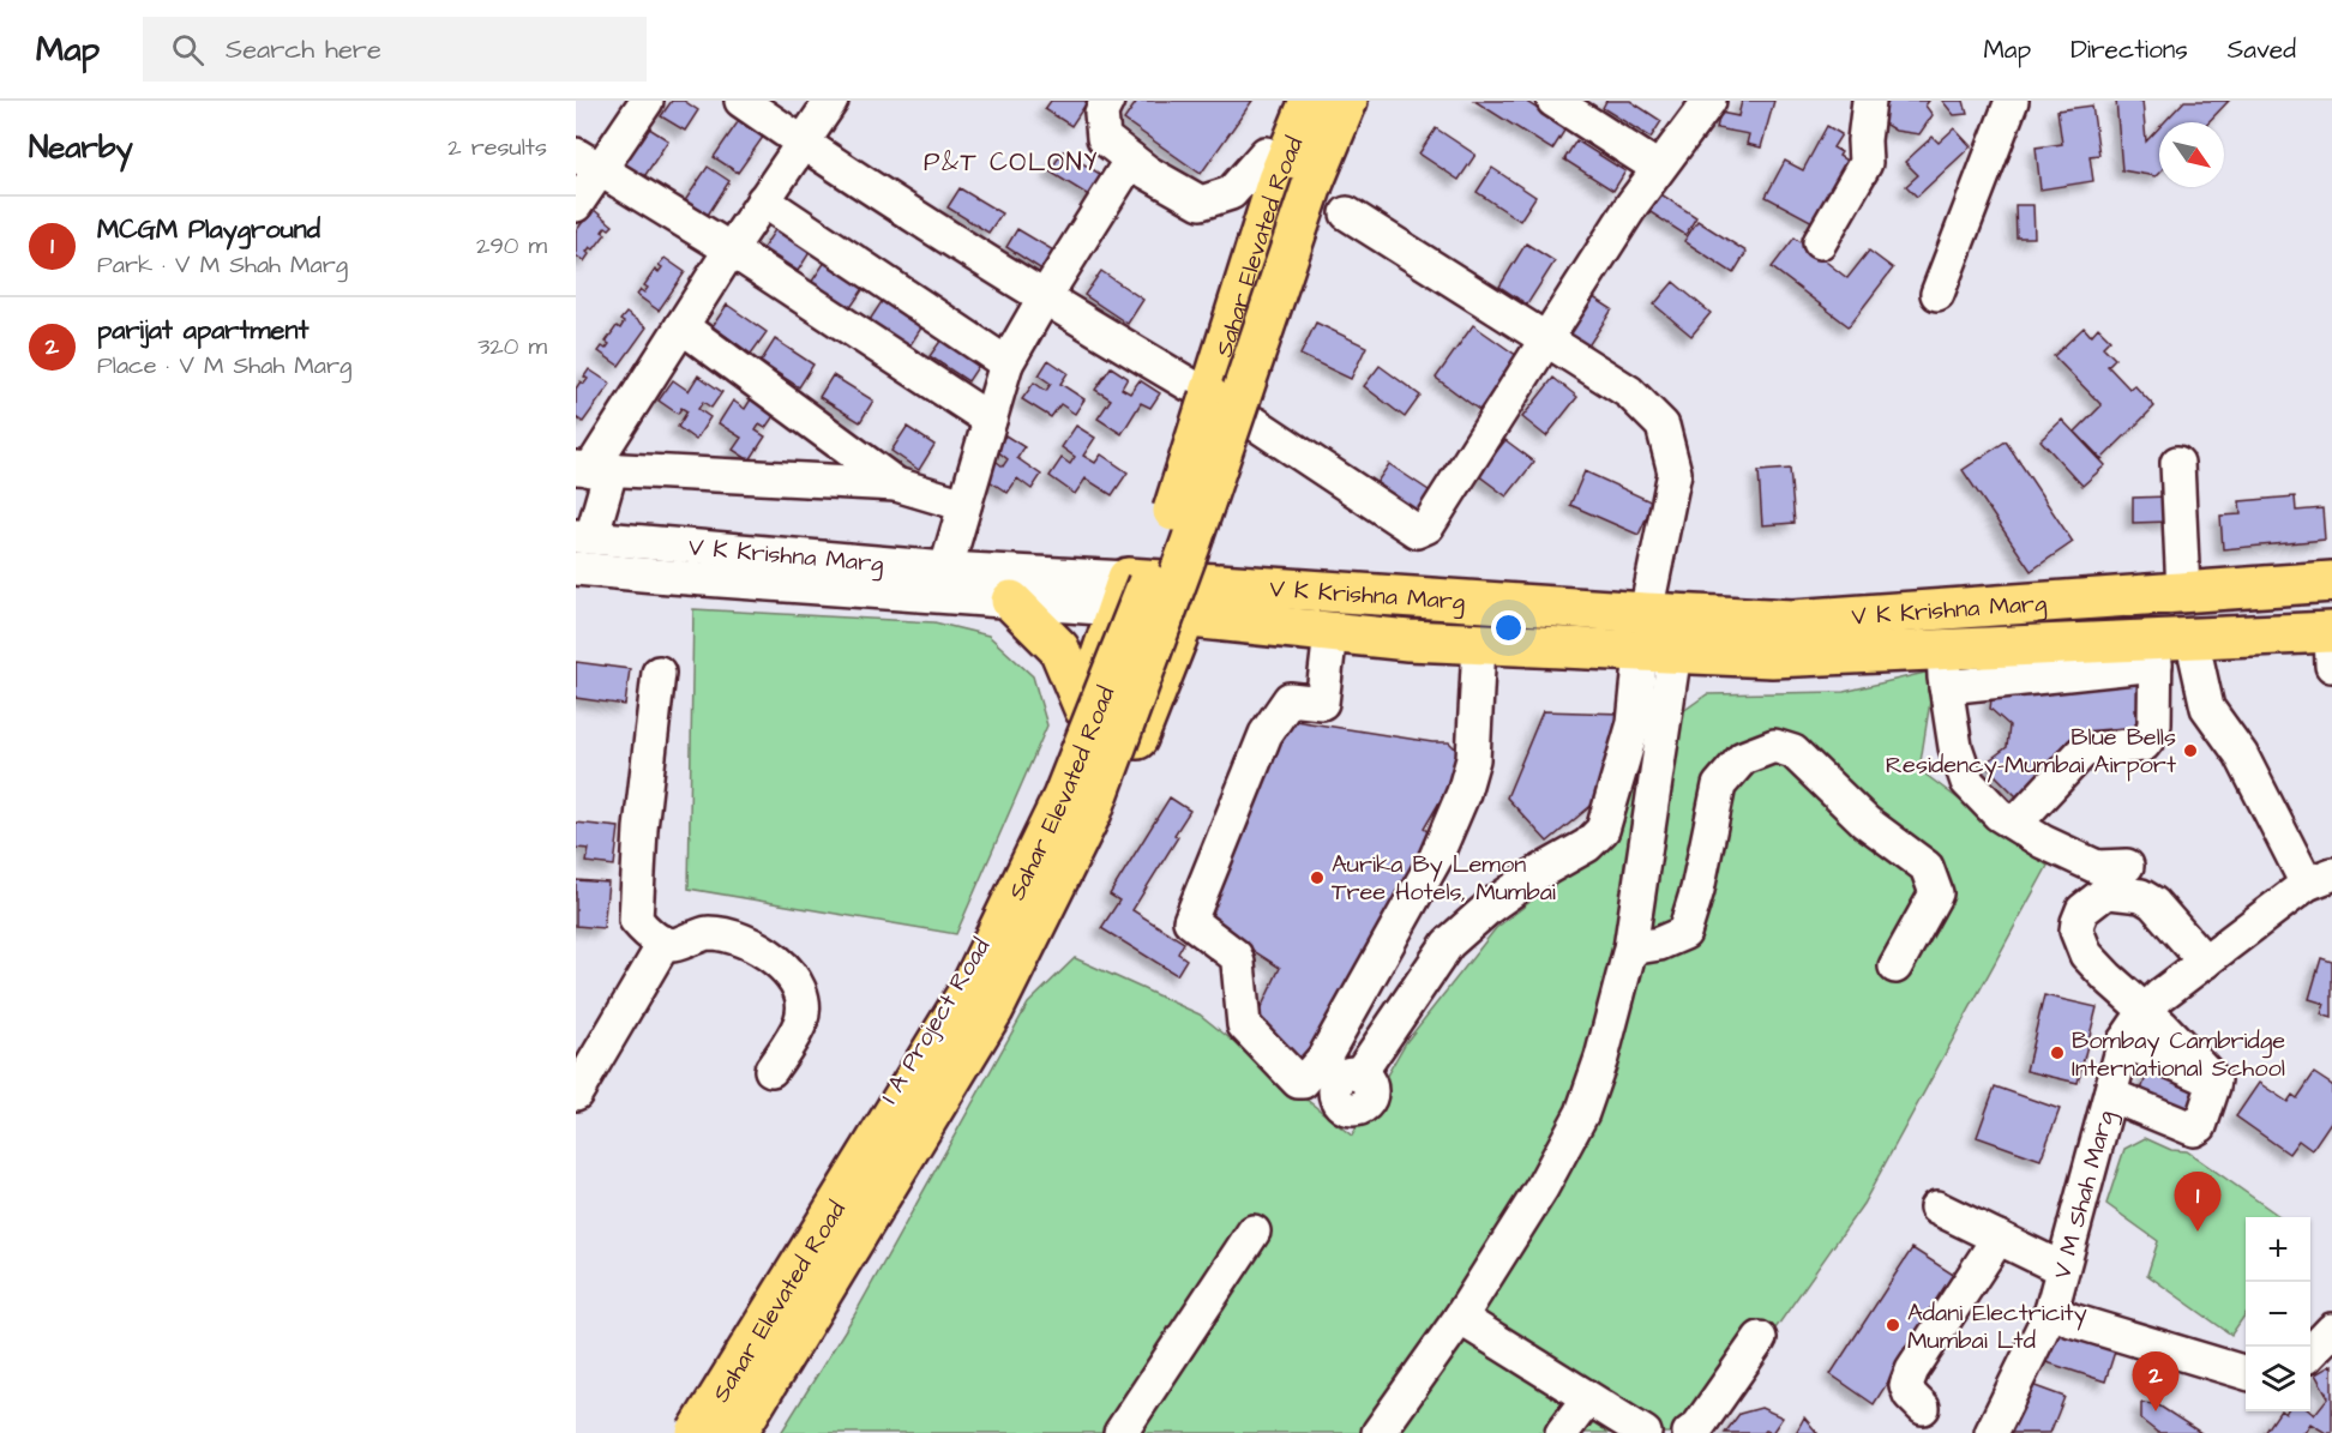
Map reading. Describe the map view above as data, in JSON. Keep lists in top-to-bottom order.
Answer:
{
  "streets": {
    "main road": ["Sahar Elevated Road", "V K Krishna Marg", "I A Project Road"],
    "street": ["V M Shah Marg"]
  },
  "crossings": [
    ["V K Krishna Marg", "I A Project Road"]
  ],
  "districts": ["P&T COLONY"],
  "places": [
    "Blue Bells Residency-Mumbai Airport",
    "Aurika By Lemon Tree Hotels, Mumbai",
    "Bombay Cambridge International School",
    "Adani Electricity Mumbai Ltd"
  ],
  "north": "bottom right",
  "page": {
    "header": "Map",
    "search": "Search here",
    "nav": ["Map", "Directions", "Saved"],
    "heading": ["Nearby", "2 results"],
    "list": [
      {
        "mark": "1",
        "name": "MCGM Playground",
        "note": "Park · V M Shah Marg",
        "value": "290 m"
      },
      {
        "mark": "2",
        "name": "parijat apartment",
        "note": "Place · V M Shah Marg",
        "value": "320 m"
      }
    ],
    "pins": ["1", "2"],
    "map_buttons": ["+", "−"]
  }
}
